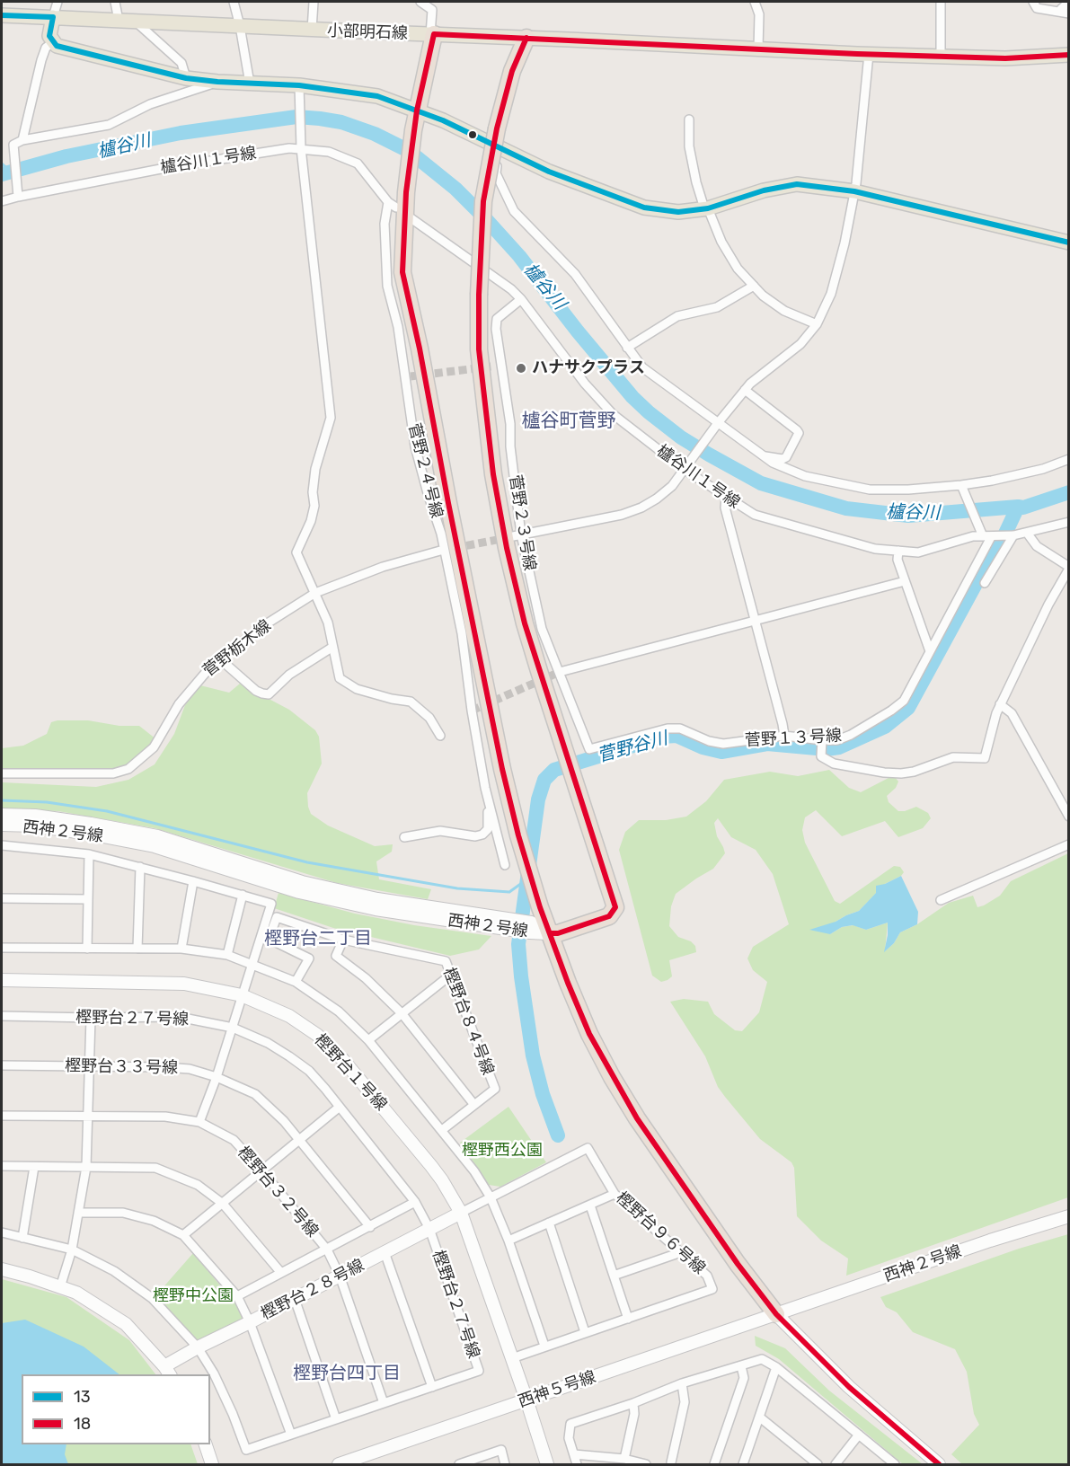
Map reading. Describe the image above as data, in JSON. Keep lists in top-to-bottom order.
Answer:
{
  "streets": {
    "main road": ["小部明石線"],
    "street": [
      "櫨谷川１号線",
      "菅野２４号線",
      "菅野２３号線",
      "菅野栃木線",
      "菅野１３号線",
      "西神２号線",
      "樫野台２７号線",
      "樫野台８４号線",
      "樫野台３３号線",
      "樫野台１号線",
      "樫野台３２号線",
      "樫野台９６号線",
      "樫野台２８号線",
      "西神５号線"
    ]
  },
  "crossings": [
    ["櫨谷川１号線", "菅野２４号線"],
    ["櫨谷川１号線", "菅野２３号線"],
    ["櫨谷川１号線", "菅野１３号線"],
    ["菅野２３号線", "菅野１３号線"],
    ["西神２号線", "西神５号線"],
    ["樫野台２７号線", "樫野台３２号線"],
    ["樫野台２７号線", "樫野台２８号線"],
    ["樫野台１号線", "樫野台９６号線"],
    ["樫野台１号線", "樫野台２８号線"],
    ["樫野台１号線", "西神５号線"],
    ["樫野台３２号線", "樫野台２８号線"],
    ["樫野台９６号線", "樫野台２８号線"]
  ],
  "districts": ["櫨谷町菅野", "樫野台二丁目", "樫野台四丁目"],
  "water": ["櫨谷川", "菅野谷川"],
  "parks": ["樫野西公園", "樫野中公園"],
  "places": ["ハナサクプラス"],
  "lines": ["transit line 13", "transit line 18"],
  "legend": ["13", "18"]
}
